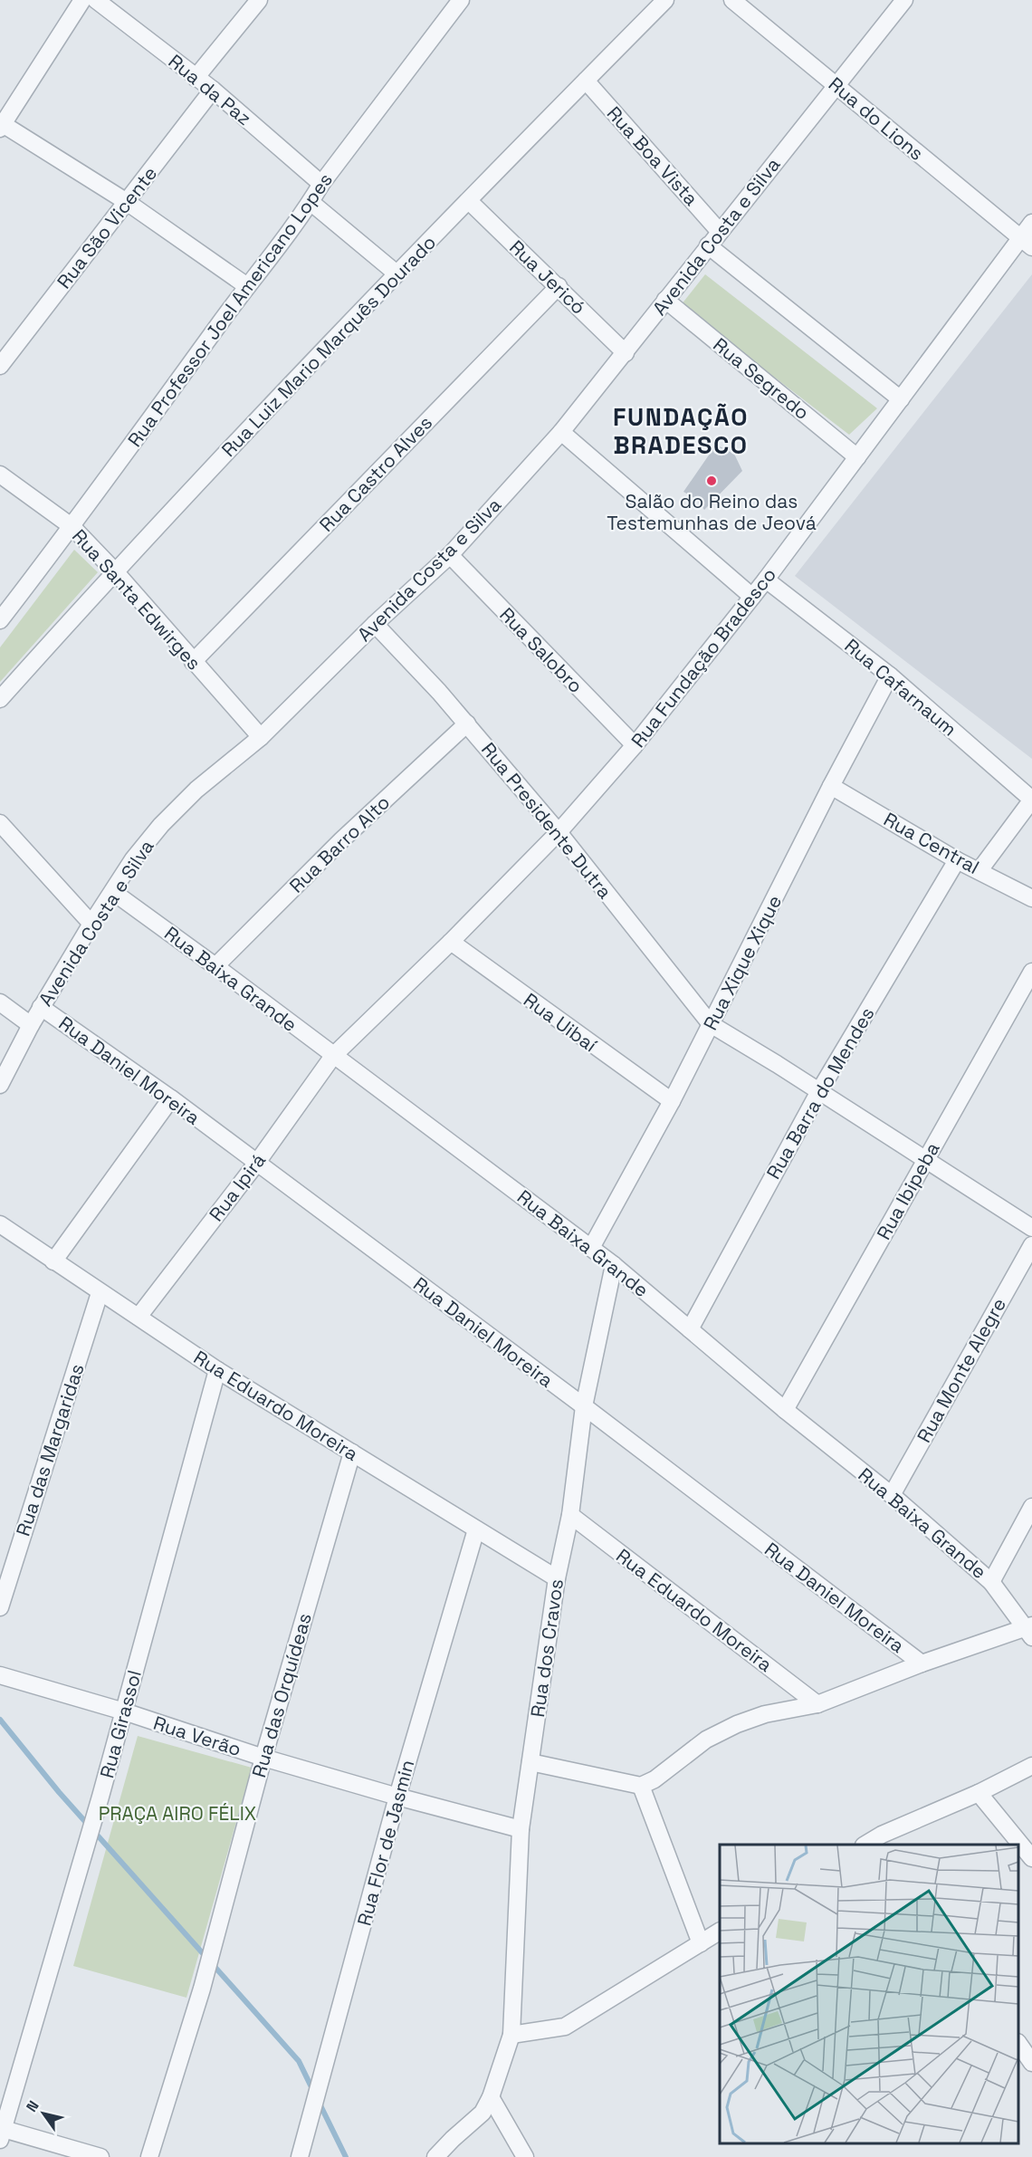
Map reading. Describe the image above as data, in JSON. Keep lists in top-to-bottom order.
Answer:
{
  "streets": {
    "street": [
      "Rua da Paz",
      "Rua do Lions",
      "Rua Boa Vista",
      "Rua São Vicente",
      "Avenida Costa e Silva",
      "Rua Jericó",
      "Rua Professor Joel Americano Lopes",
      "Rua Luiz Mario Marquês Dourado",
      "Rua Segredo",
      "Rua Castro Alves",
      "Rua Santa Edwirges",
      "Rua Salobro",
      "Rua Fundação Bradesco",
      "Rua Cafarnaum",
      "Rua Presidente Dutra",
      "Rua Central",
      "Rua Barro Alto",
      "Rua Xique Xique",
      "Rua Baixa Grande",
      "Rua Uibaí",
      "Rua Daniel Moreira",
      "Rua Barra do Mendes",
      "Rua Ipirá",
      "Rua Ibipeba",
      "Rua Monte Alegre",
      "Rua Eduardo Moreira",
      "Rua das Margaridas",
      "Rua dos Cravos",
      "Rua das Orquídeas",
      "Rua Girassol",
      "Rua Verão",
      "Rua Flor de Jasmin"
    ]
  },
  "crossings": [
    ["Rua da Paz", "Rua São Vicente"],
    ["Rua da Paz", "Rua Professor Joel Americano Lopes"],
    ["Rua do Lions", "Avenida Costa e Silva"],
    ["Rua do Lions", "Rua Fundação Bradesco"],
    ["Rua Boa Vista", "Avenida Costa e Silva"],
    ["Rua Boa Vista", "Rua Luiz Mario Marquês Dourado"],
    ["Avenida Costa e Silva", "Rua Jericó"],
    ["Avenida Costa e Silva", "Rua Segredo"],
    ["Avenida Costa e Silva", "Rua Santa Edwirges"],
    ["Avenida Costa e Silva", "Rua Salobro"],
    ["Avenida Costa e Silva", "Rua Presidente Dutra"],
    ["Avenida Costa e Silva", "Rua Baixa Grande"],
    ["Avenida Costa e Silva", "Rua Daniel Moreira"],
    ["Rua Jericó", "Rua Luiz Mario Marquês Dourado"],
    ["Rua Jericó", "Rua Castro Alves"],
    ["Rua Professor Joel Americano Lopes", "Rua Santa Edwirges"],
    ["Rua Luiz Mario Marquês Dourado", "Rua Santa Edwirges"],
    ["Rua Segredo", "Rua Fundação Bradesco"],
    ["Rua Castro Alves", "Rua Santa Edwirges"],
    ["Rua Salobro", "Rua Fundação Bradesco"],
    ["Rua Fundação Bradesco", "Rua Cafarnaum"],
    ["Rua Fundação Bradesco", "Rua Presidente Dutra"],
    ["Rua Fundação Bradesco", "Rua Baixa Grande"],
    ["Rua Fundação Bradesco", "Rua Uibaí"],
    ["Rua Fundação Bradesco", "Rua Ipirá"],
    ["Rua Cafarnaum", "Rua Xique Xique"],
    ["Rua Presidente Dutra", "Rua Barro Alto"],
    ["Rua Presidente Dutra", "Rua Xique Xique"],
    ["Rua Presidente Dutra", "Rua Barra do Mendes"],
    ["Rua Presidente Dutra", "Rua Ibipeba"],
    ["Rua Central", "Rua Xique Xique"],
    ["Rua Central", "Rua Barra do Mendes"],
    ["Rua Barro Alto", "Rua Baixa Grande"],
    ["Rua Xique Xique", "Rua Baixa Grande"],
    ["Rua Xique Xique", "Rua Uibaí"],
    ["Rua Baixa Grande", "Rua Barra do Mendes"],
    ["Rua Baixa Grande", "Rua Ipirá"],
    ["Rua Baixa Grande", "Rua Ibipeba"],
    ["Rua Baixa Grande", "Rua Monte Alegre"],
    ["Rua Baixa Grande", "Rua dos Cravos"],
    ["Rua Daniel Moreira", "Rua Ipirá"],
    ["Rua Daniel Moreira", "Rua dos Cravos"],
    ["Rua Ipirá", "Rua Eduardo Moreira"],
    ["Rua Eduardo Moreira", "Rua das Margaridas"],
    ["Rua Eduardo Moreira", "Rua dos Cravos"],
    ["Rua Eduardo Moreira", "Rua das Orquídeas"],
    ["Rua Eduardo Moreira", "Rua Girassol"],
    ["Rua Eduardo Moreira", "Rua Flor de Jasmin"],
    ["Rua dos Cravos", "Rua Verão"],
    ["Rua das Orquídeas", "Rua Verão"],
    ["Rua Girassol", "Rua Verão"],
    ["Rua Verão", "Rua Flor de Jasmin"]
  ],
  "districts": ["FUNDAÇÃO BRADESCO"],
  "parks": ["PRAÇA AIRO FÉLIX"],
  "places": ["Salão do Reino das Testemunhas de Jeová"],
  "north": "top left"
}
